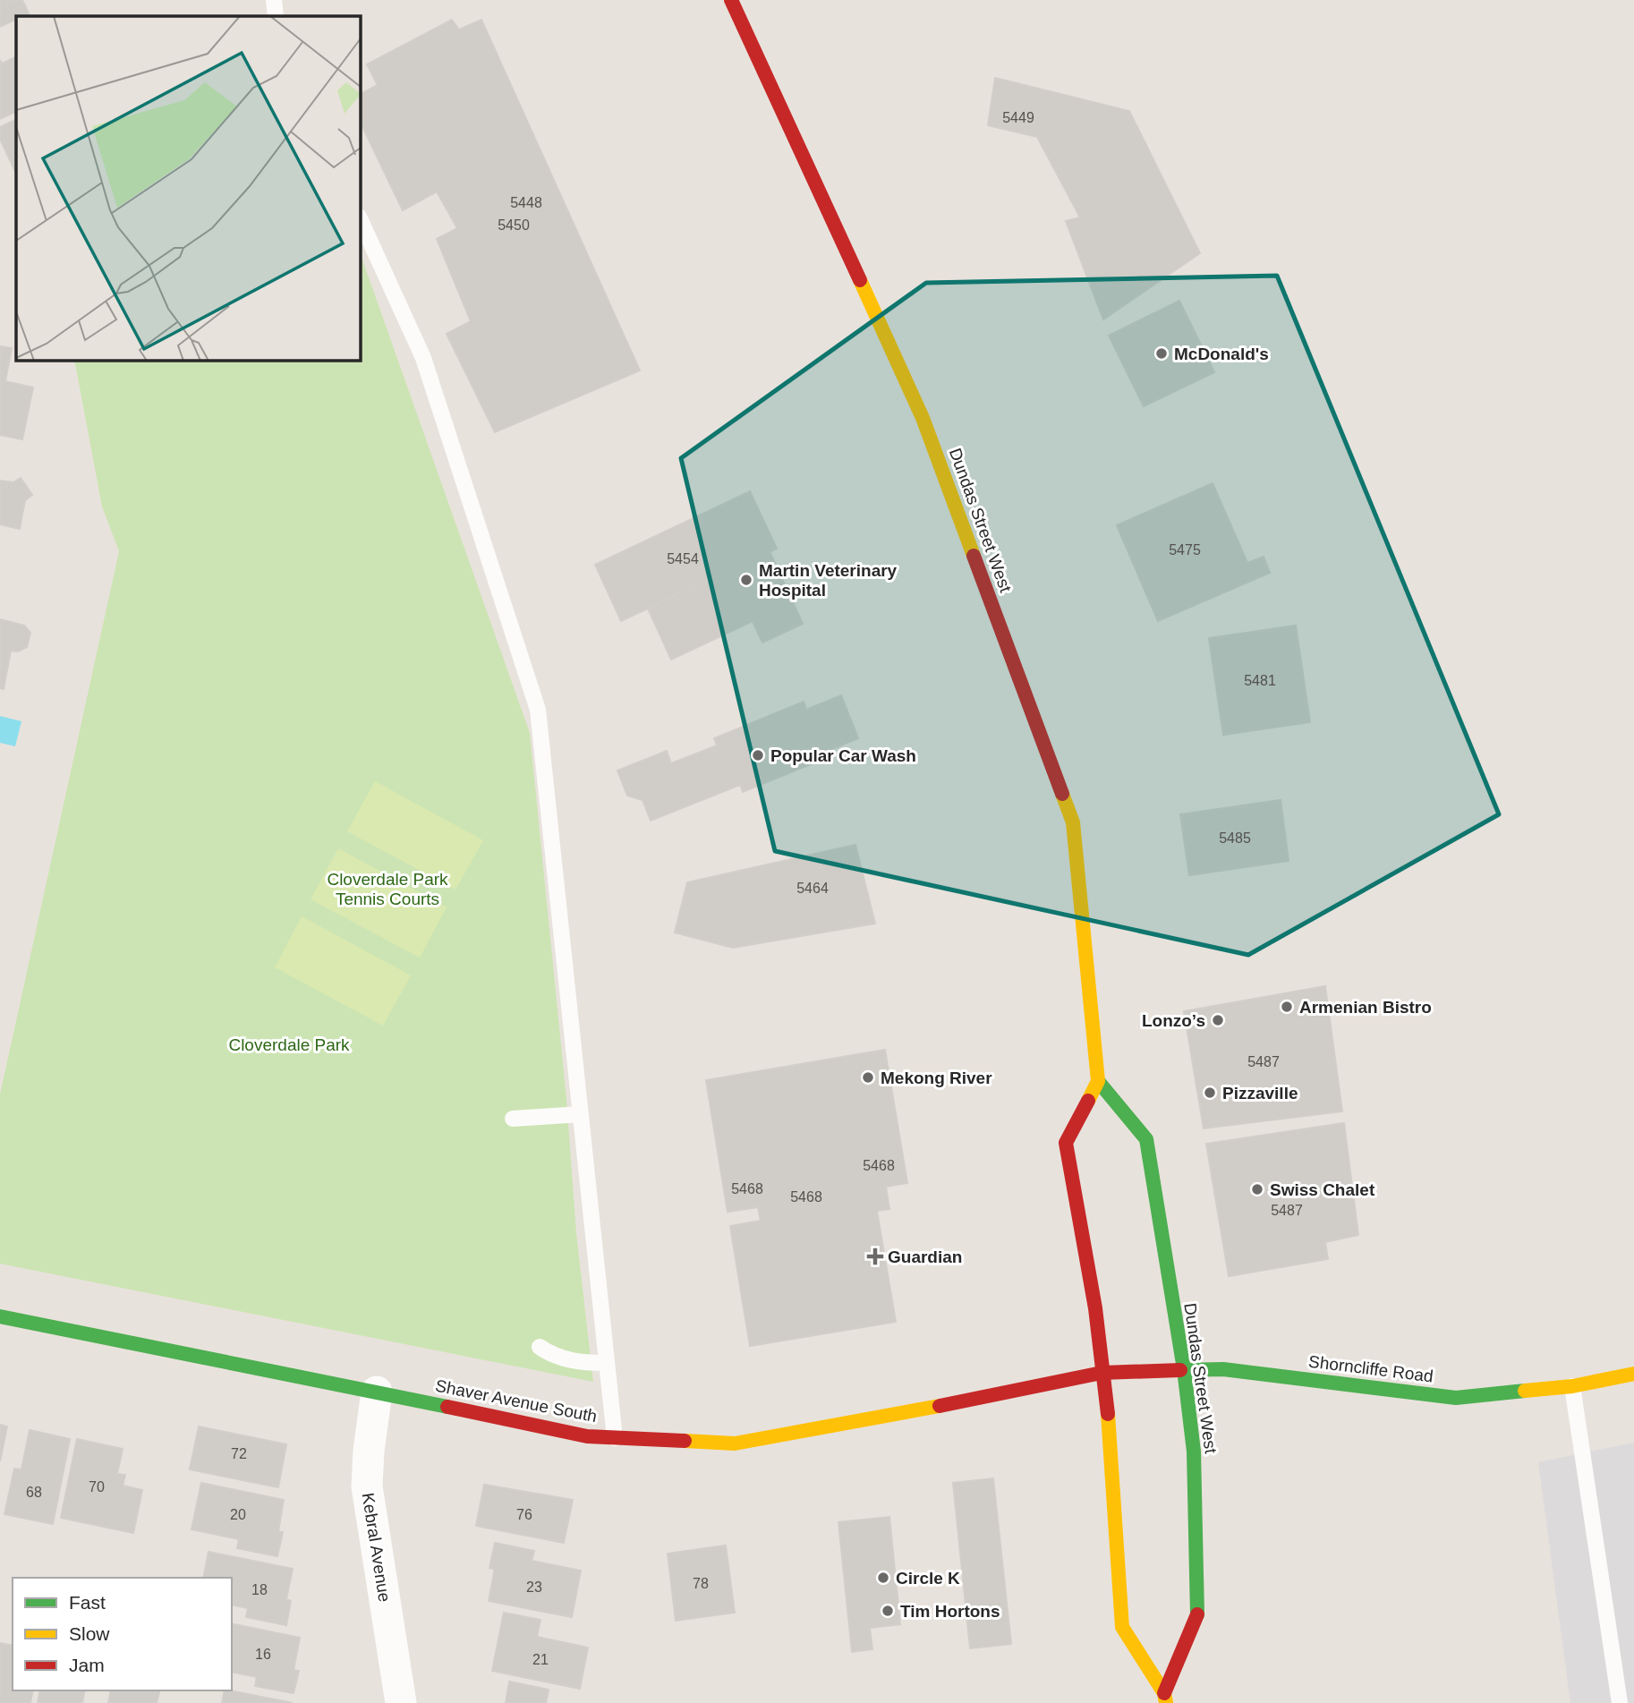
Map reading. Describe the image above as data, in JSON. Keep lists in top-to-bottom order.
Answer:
{
  "streets": {
    "main road": ["Dundas Street West", "Shorncliffe Road", "Shaver Avenue South"],
    "street": ["Kebral Avenue"]
  },
  "crossings": [
    ["Dundas Street West", "Shorncliffe Road"],
    ["Dundas Street West", "Shaver Avenue South"],
    ["Shorncliffe Road", "Shaver Avenue South"],
    ["Shaver Avenue South", "Kebral Avenue"]
  ],
  "parks": ["Cloverdale Park Tennis Courts", "Cloverdale Park"],
  "places": {
    "other": [
      "McDonald's",
      "Martin Veterinary Hospital",
      "Popular Car Wash",
      "Armenian Bistro",
      "Lonzo’s",
      "Mekong River",
      "Pizzaville",
      "Swiss Chalet",
      "Circle K",
      "Tim Hortons"
    ],
    "health": ["Guardian"]
  },
  "house_numbers": [
    "5449",
    "5448",
    "5450",
    "5475",
    "5454",
    "5481",
    "5485",
    "5464",
    "5487",
    "5468",
    "5468",
    "5468",
    "5487",
    "72",
    "70",
    "68",
    "20",
    "76",
    "78",
    "23",
    "18",
    "16",
    "21"
  ],
  "legend": ["Fast", "Slow", "Jam"]
}
